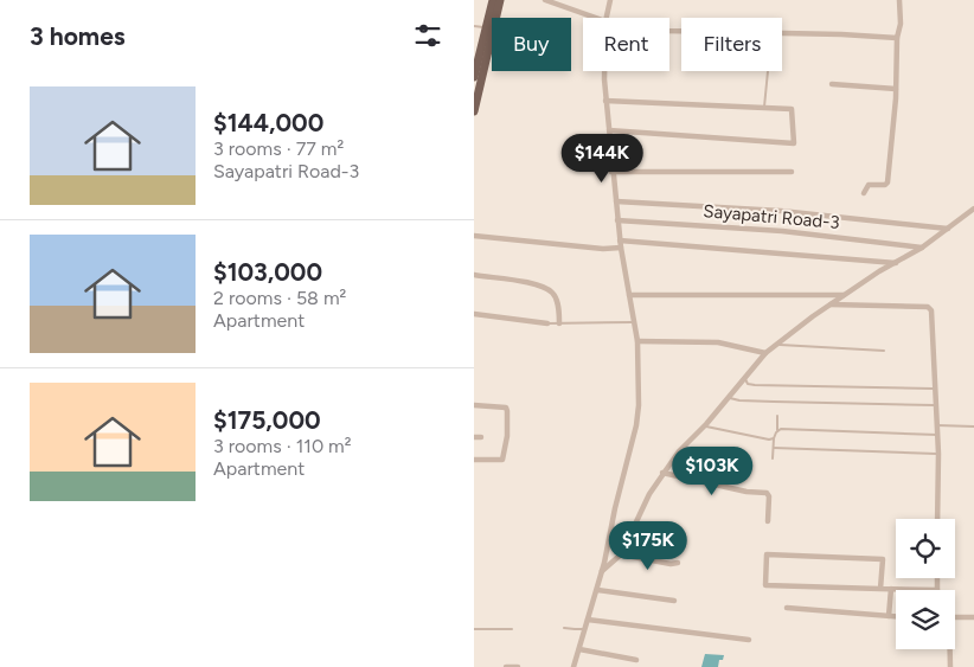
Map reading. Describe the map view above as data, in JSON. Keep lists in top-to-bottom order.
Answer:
{
  "streets": {
    "street": ["Sayapatri Road-3"]
  },
  "page": {
    "heading": "3 homes",
    "chip": ["Buy", "Rent", "Filters"],
    "list": [
      {
        "name": "$144,000",
        "note": "3 rooms · 77 m² · Sayapatri Road-3"
      },
      {
        "name": "$103,000",
        "note": "2 rooms · 58 m² · Apartment"
      },
      {
        "name": "$175,000",
        "note": "3 rooms · 110 m² · Apartment"
      }
    ],
    "price": ["$144K", "$103K", "$175K"]
  }
}
